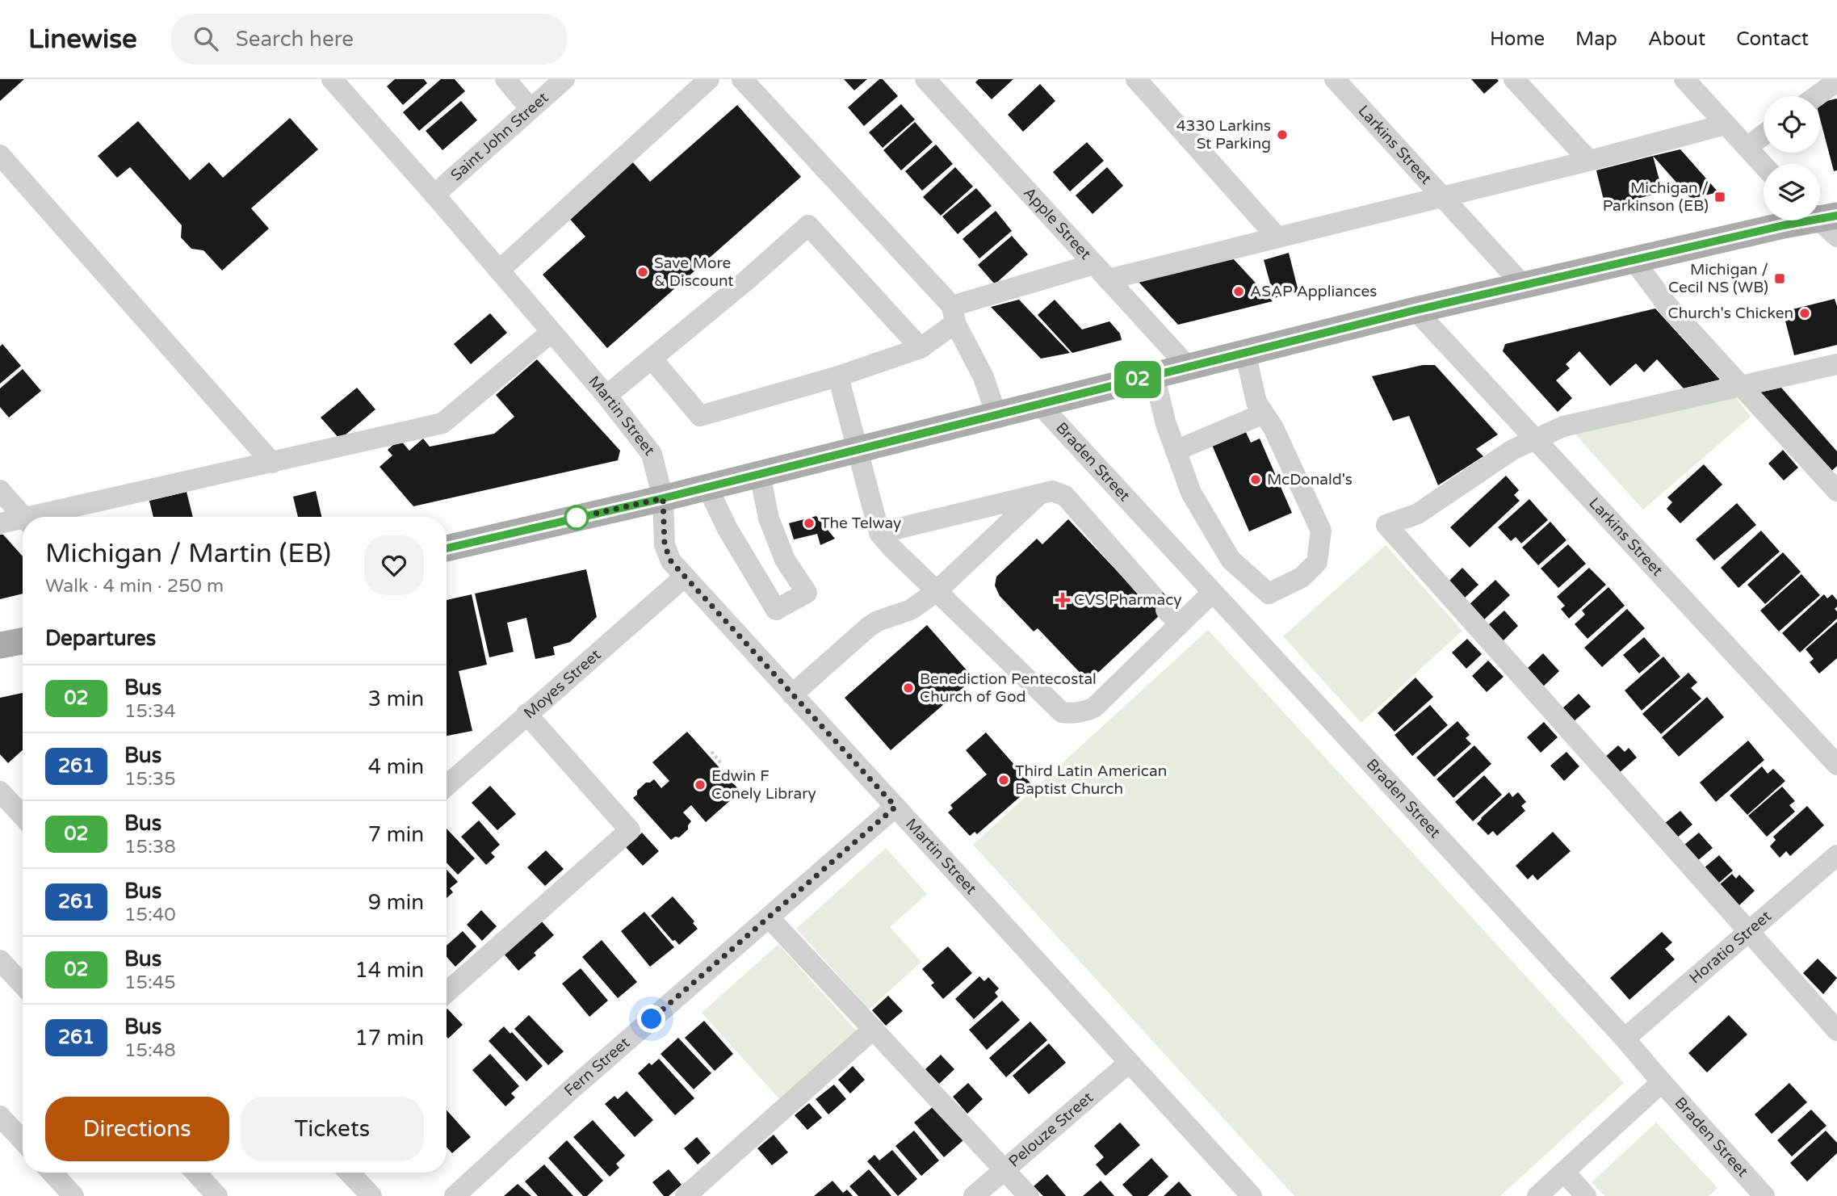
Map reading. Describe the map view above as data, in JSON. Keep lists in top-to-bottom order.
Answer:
{
  "streets": {
    "street": [
      "Saint John Street",
      "Larkins Street",
      "Apple Street",
      "Martin Street",
      "Braden Street",
      "Moyes Street",
      "Horatio Street",
      "Fern Street",
      "Pelouze Street"
    ]
  },
  "crossings": [
    ["Saint John Street", "Martin Street"],
    ["Martin Street", "Moyes Street"],
    ["Martin Street", "Fern Street"],
    ["Martin Street", "Pelouze Street"],
    ["Braden Street", "Horatio Street"]
  ],
  "places": {
    "other": [
      "4330 Larkins St Parking",
      "Save More & Discount",
      "ASAP Appliances",
      "Church's Chicken",
      "McDonald's",
      "The Telway",
      "Benediction Pentecostal Church of God",
      "Third Latin American Baptist Church",
      "Edwin F Conely Library"
    ],
    "transit": ["Michigan / Parkinson (EB)", "Michigan / Cecil NS (WB)"],
    "health": ["CVS Pharmacy"]
  },
  "lines": ["bus line 02"],
  "page": {
    "header": "Linewise",
    "search": "Search here",
    "nav": [
      "Home",
      "Map",
      "About",
      "Contact"
    ],
    "on_map": "02",
    "heading": [
      ["Michigan / Martin (EB)", "Walk · 4 min · 250 m"],
      "Departures"
    ],
    "list": [
      {
        "mark": "02",
        "name": "Bus",
        "note": "15:34",
        "value": "3 min"
      },
      {
        "mark": "261",
        "name": "Bus",
        "note": "15:35",
        "value": "4 min"
      },
      {
        "mark": "02",
        "name": "Bus",
        "note": "15:38",
        "value": "7 min"
      },
      {
        "mark": "261",
        "name": "Bus",
        "note": "15:40",
        "value": "9 min"
      },
      {
        "mark": "02",
        "name": "Bus",
        "note": "15:45",
        "value": "14 min"
      },
      {
        "mark": "261",
        "name": "Bus",
        "note": "15:48",
        "value": "17 min"
      }
    ],
    "buttons": ["Directions", "Tickets"]
  }
}
